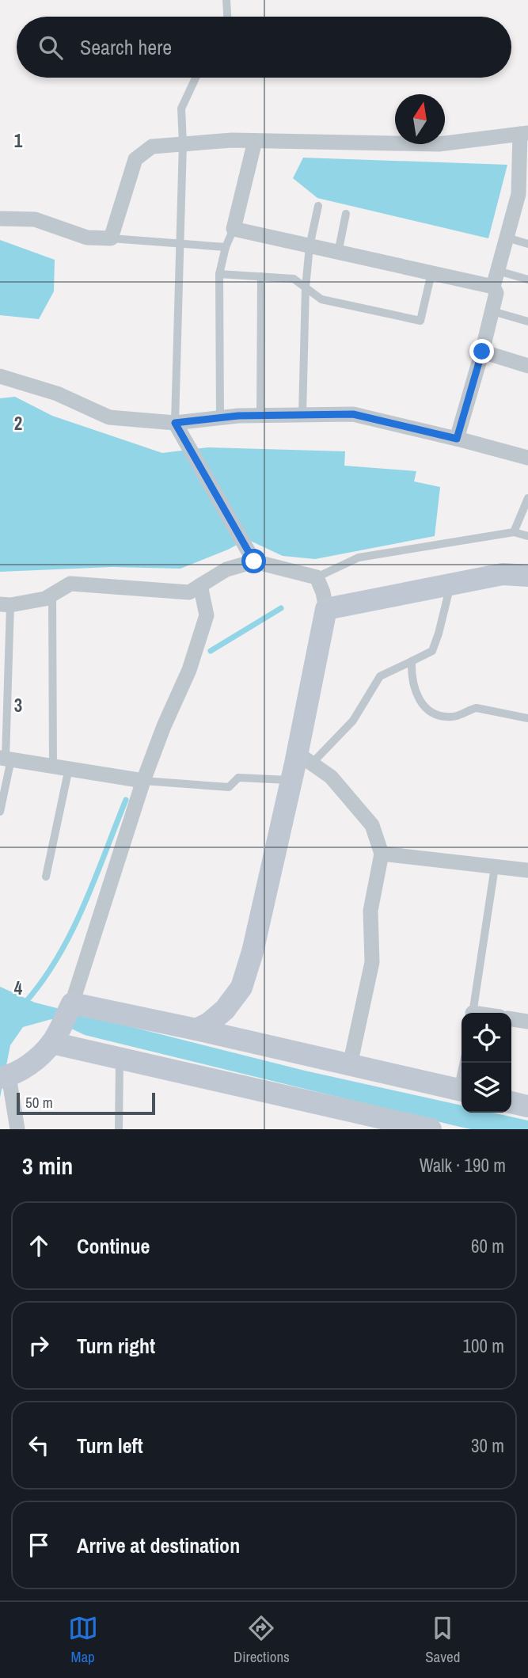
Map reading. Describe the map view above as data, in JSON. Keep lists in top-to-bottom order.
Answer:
{
  "scale_bar": "50 m",
  "north": "top",
  "page": {
    "search": "Search here",
    "scale": "50 m",
    "heading": ["3 min", "Walk · 190 m"],
    "list": [
      ["Continue", "60 m"],
      ["Turn right", "100 m"],
      ["Turn left", "30 m"],
      "Arrive at destination"
    ],
    "nav": ["Map", "Directions", "Saved"]
  },
  "grid": {
    "rows": [
      "1",
      "2",
      "3",
      "4"
    ]
  }
}
